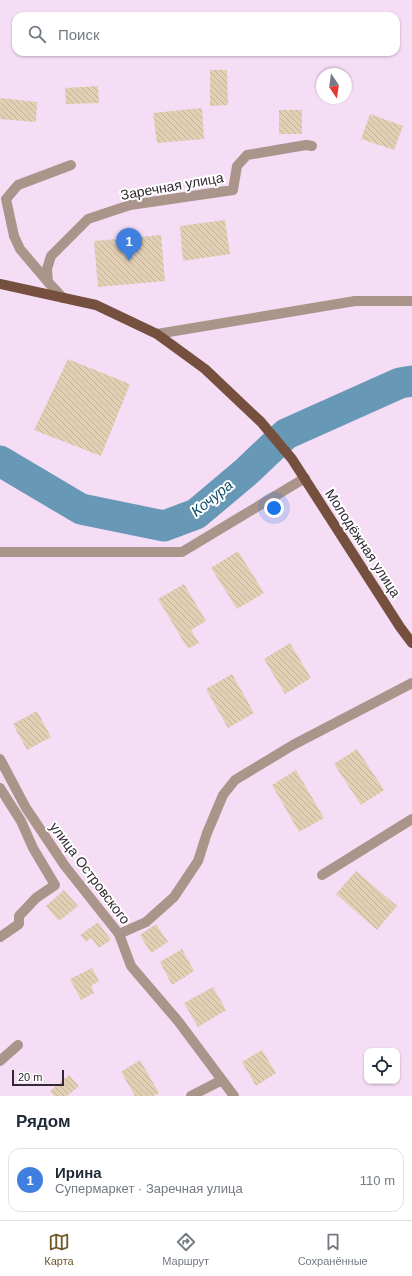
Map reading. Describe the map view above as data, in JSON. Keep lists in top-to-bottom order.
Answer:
{
  "streets": {
    "main road": ["Молодёжная улица"],
    "street": ["Заречная улица", "улица Островского"]
  },
  "water": ["Кочура"],
  "scale_bar": "20 m",
  "north": "bottom",
  "page": {
    "search": "Поиск",
    "pins": "1",
    "scale": "20 m",
    "heading": "Рядом",
    "list": [
      {
        "mark": "1",
        "name": "Ирина",
        "note": "Супермаркет · Заречная улица",
        "value": "110 m"
      }
    ],
    "nav": ["Карта", "Маршрут", "Сохранённые"]
  }
}
